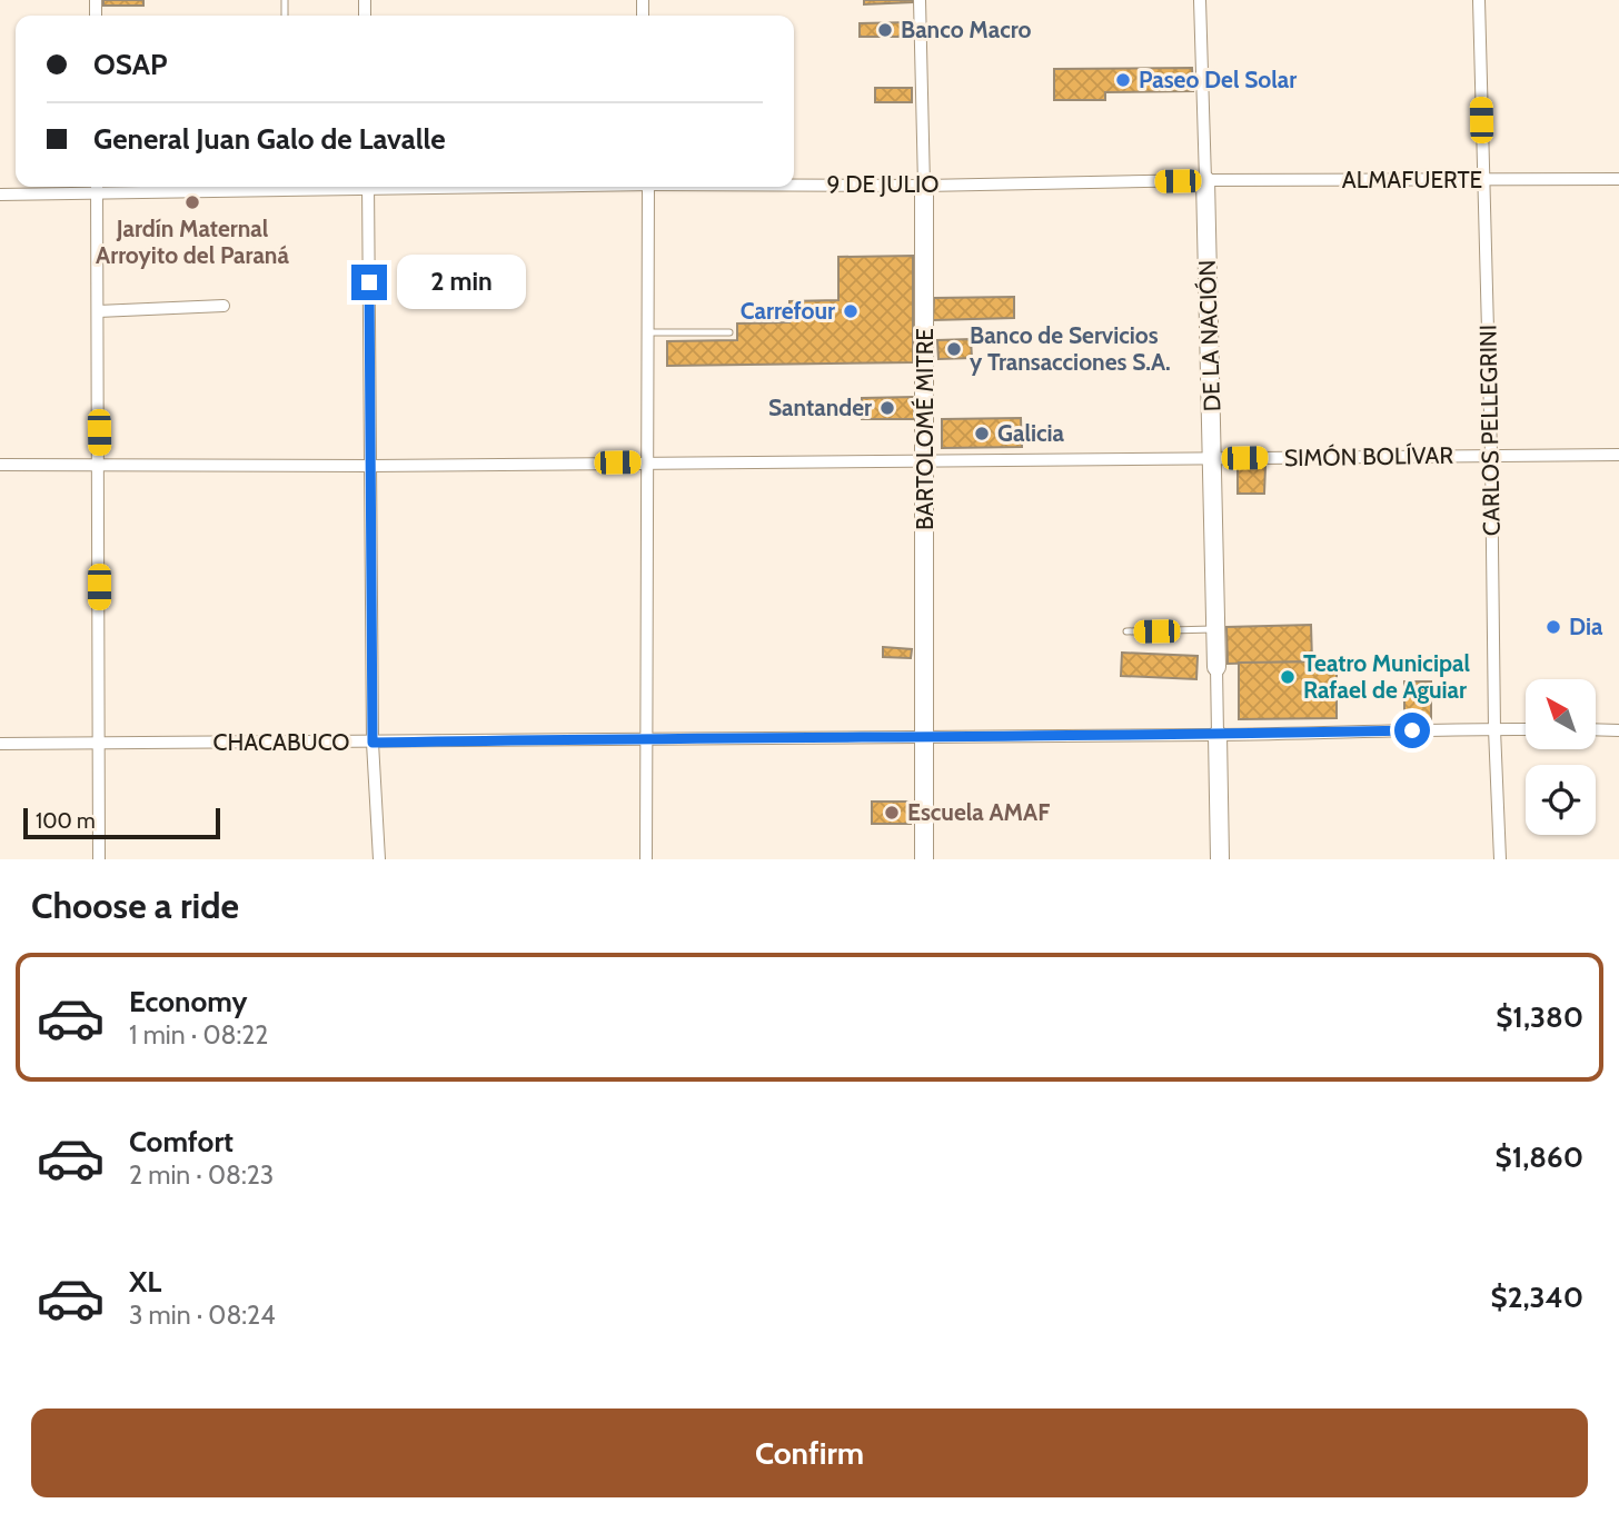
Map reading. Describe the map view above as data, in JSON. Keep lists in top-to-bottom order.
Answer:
{
  "streets": {
    "street": [
      "ALMAFUERTE",
      "9 DE JULIO",
      "DE LA NACIÓN",
      "BARTOLOMÉ MITRE",
      "CARLOS PELLEGRINI",
      "SIMÓN BOLÍVAR",
      "CHACABUCO"
    ]
  },
  "crossings": [
    ["ALMAFUERTE", "9 DE JULIO"],
    ["ALMAFUERTE", "DE LA NACIÓN"],
    ["ALMAFUERTE", "CARLOS PELLEGRINI"],
    ["9 DE JULIO", "DE LA NACIÓN"],
    ["9 DE JULIO", "BARTOLOMÉ MITRE"],
    ["DE LA NACIÓN", "SIMÓN BOLÍVAR"],
    ["DE LA NACIÓN", "CHACABUCO"],
    ["BARTOLOMÉ MITRE", "SIMÓN BOLÍVAR"],
    ["BARTOLOMÉ MITRE", "CHACABUCO"],
    ["CARLOS PELLEGRINI", "SIMÓN BOLÍVAR"],
    ["CARLOS PELLEGRINI", "CHACABUCO"]
  ],
  "places": [
    "Banco Macro",
    "Paseo Del Solar",
    "Jardín Maternal Arroyito del Paraná",
    "Carrefour",
    "Banco de Servicios y Transacciones S.A.",
    "Santander",
    "Galicia",
    "Dia",
    "Teatro Municipal Rafael de Aguiar",
    "Escuela AMAF"
  ],
  "scale_bar": "100 m",
  "north": "top left",
  "page": {
    "banner": ["OSAP", "General Juan Galo de Lavalle"],
    "bubble": "2 min",
    "scale": "100 m",
    "heading": "Choose a ride",
    "list": [
      {
        "name": "Economy",
        "note": "1 min · 08:22",
        "value": "$1,380"
      },
      {
        "name": "Comfort",
        "note": "2 min · 08:23",
        "value": "$1,860"
      },
      {
        "name": "XL",
        "note": "3 min · 08:24",
        "value": "$2,340"
      }
    ],
    "buttons": "Confirm"
  }
}
